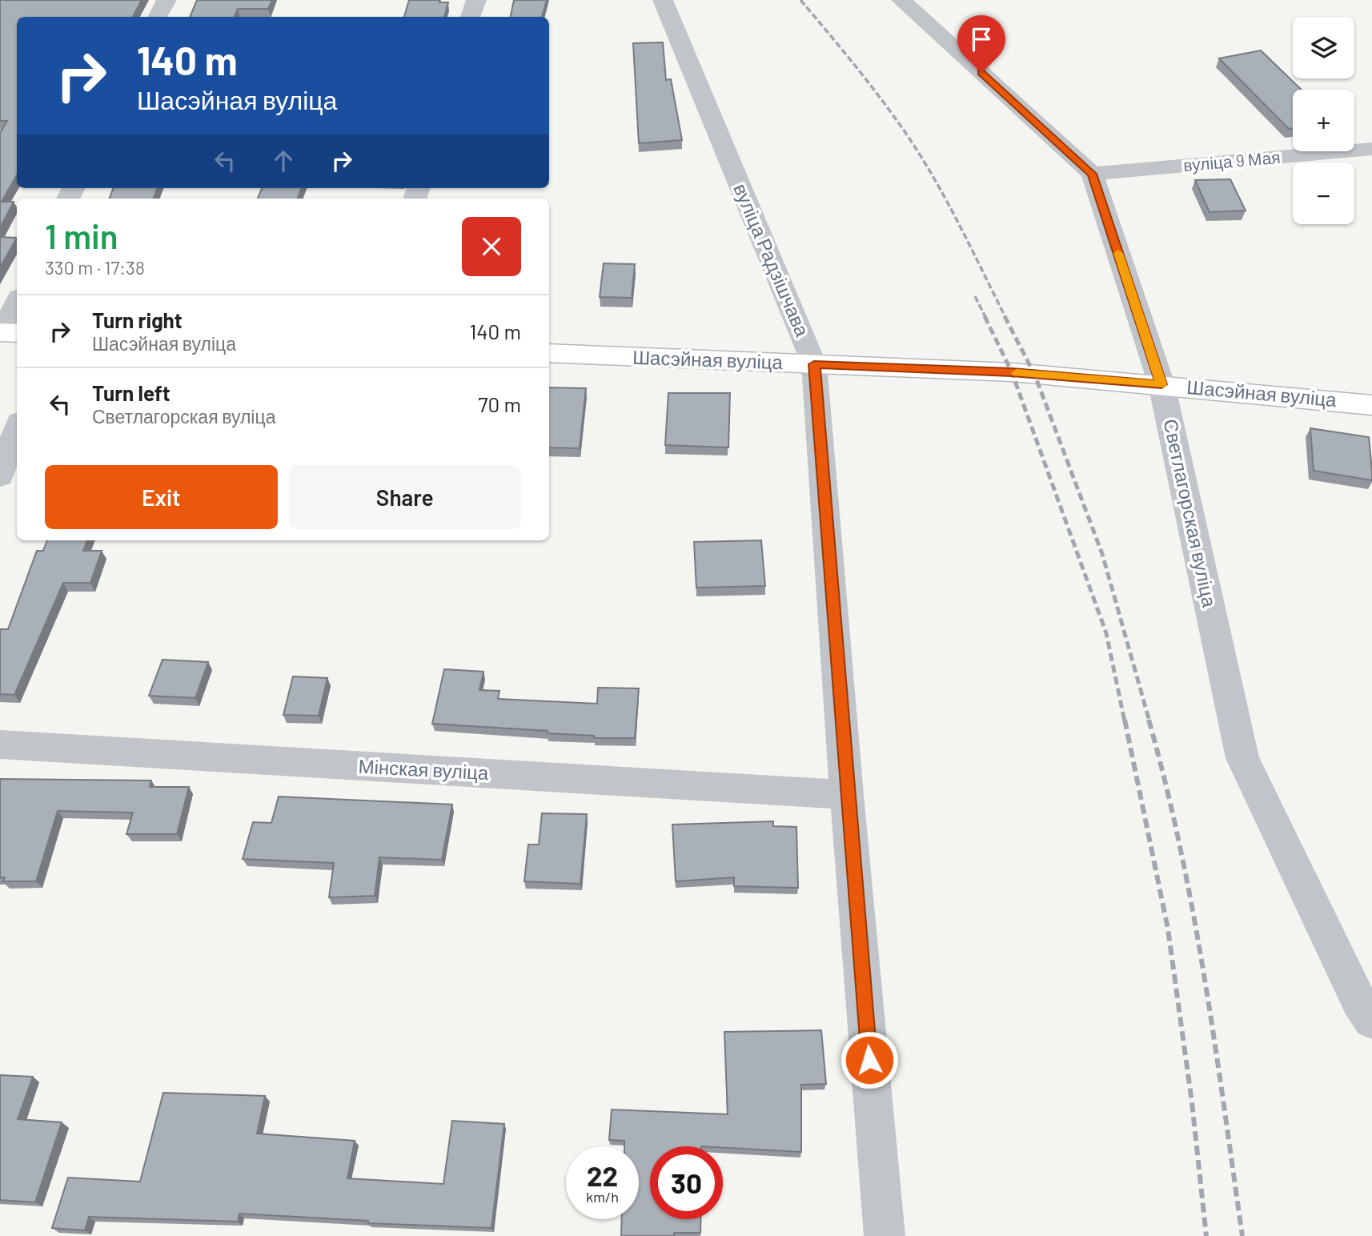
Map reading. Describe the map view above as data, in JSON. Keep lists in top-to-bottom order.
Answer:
{
  "streets": {
    "main road": ["Шасэйная вуліца"],
    "street": [
      "вуліца 9 Мая",
      "вуліца Радзішчава",
      "Светлагорская вуліца",
      "Мінская вуліца"
    ]
  },
  "crossings": [
    ["вуліца 9 Мая", "Светлагорская вуліца"],
    ["вуліца Радзішчава", "Шасэйная вуліца"],
    ["вуліца Радзішчава", "Мінская вуліца"],
    ["Шасэйная вуліца", "Светлагорская вуліца"]
  ],
  "page": {
    "map_buttons": ["+", "−"],
    "turn": ["140 m", "Шасэйная вуліца"],
    "heading": ["1 min", "330 m · 17:38"],
    "list": [
      {
        "name": "Turn right",
        "note": "Шасэйная вуліца",
        "value": "140 m"
      },
      {
        "name": "Turn left",
        "note": "Светлагорская вуліца",
        "value": "70 m"
      }
    ],
    "buttons": ["Exit", "Share"],
    "speed": "22 km/h",
    "limit": "30"
  }
}
